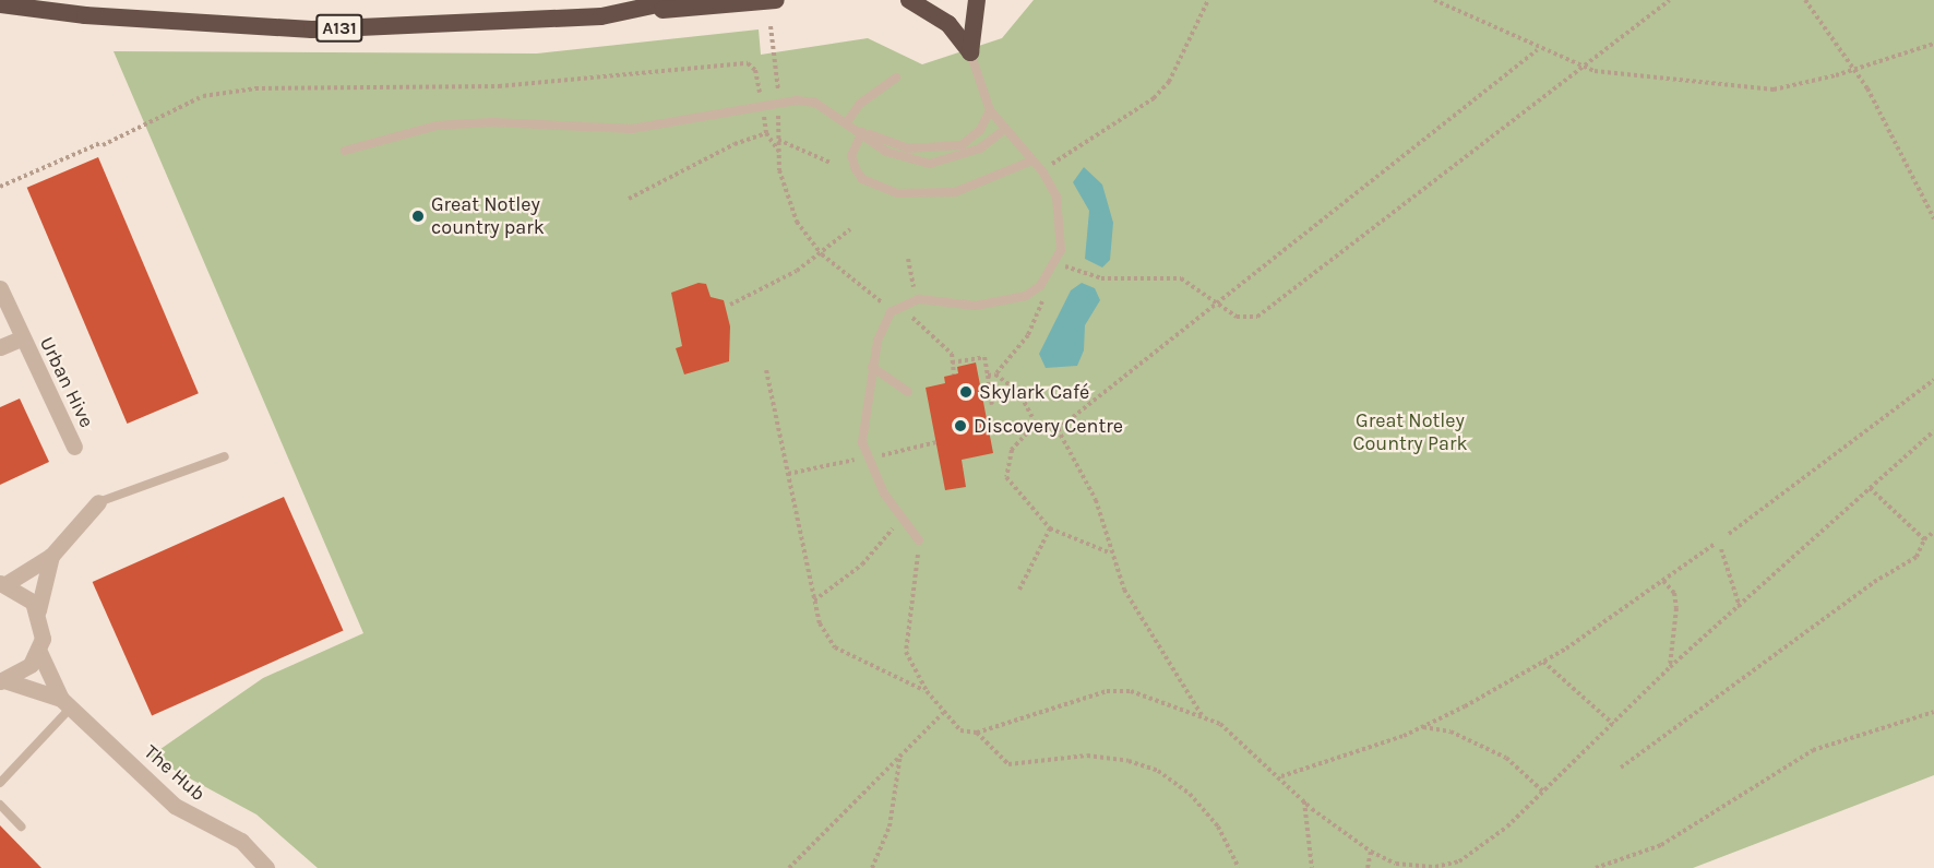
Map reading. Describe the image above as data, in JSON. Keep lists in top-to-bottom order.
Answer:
{
  "streets": {
    "highway": ["A131"],
    "street": ["Urban Hive", "The Hub"]
  },
  "parks": ["Great Notley Country Park"],
  "places": ["Great Notley country park", "Skylark Café", "Discovery Centre"]
}
